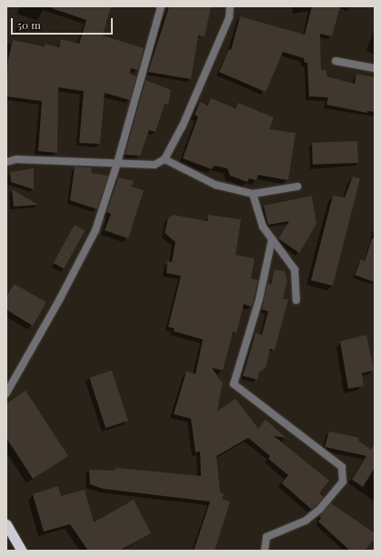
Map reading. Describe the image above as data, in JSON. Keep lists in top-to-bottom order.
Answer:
{
  "scale_bar": "50 m"
}
